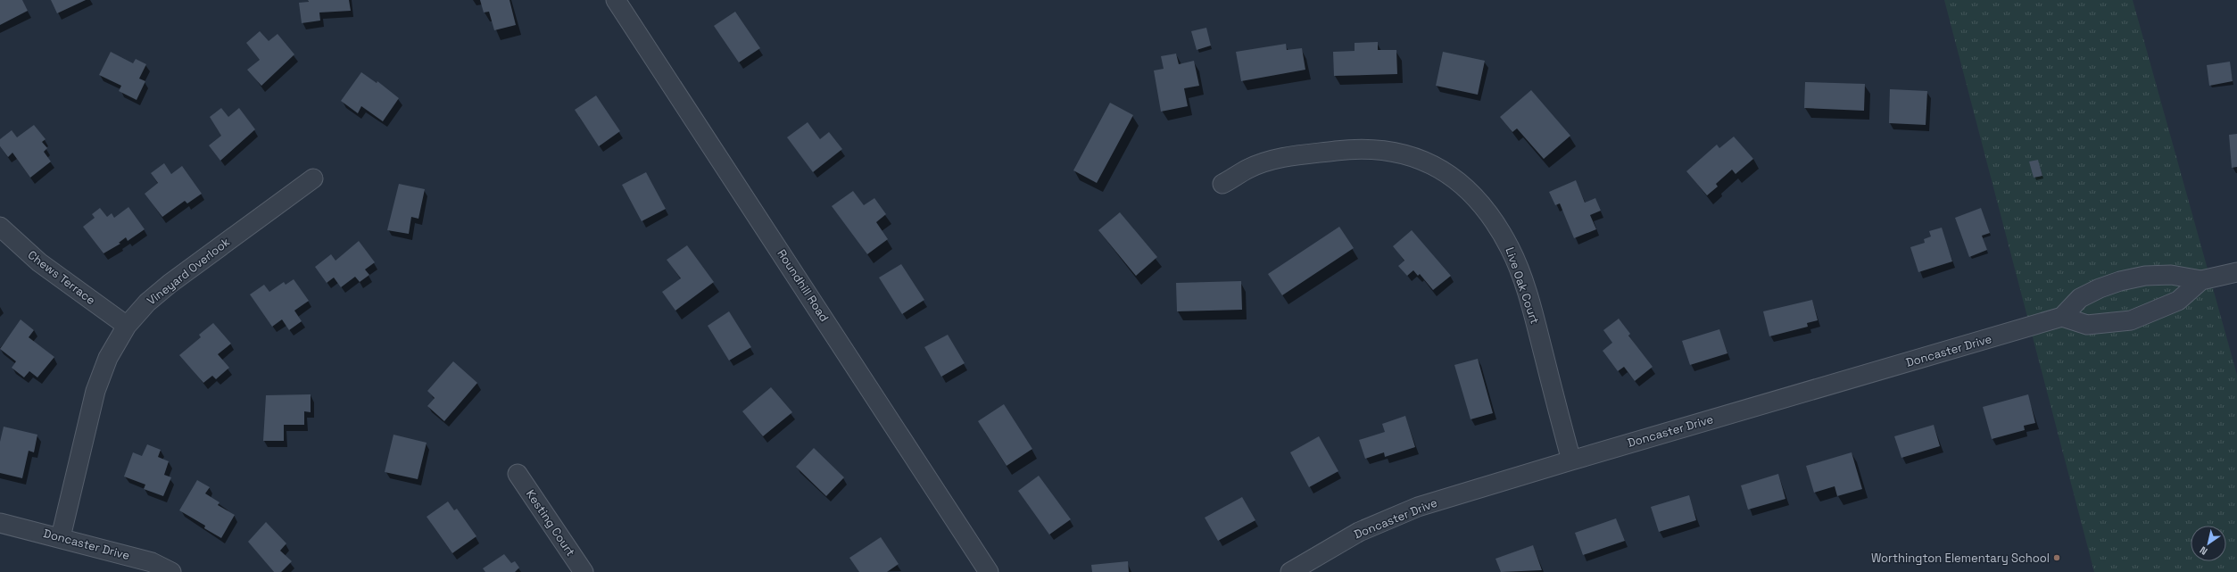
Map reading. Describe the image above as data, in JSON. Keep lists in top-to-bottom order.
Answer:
{
  "streets": {
    "street": [
      "Vineyard Overlook",
      "Chews Terrace",
      "Roundhill Road",
      "Live Oak Court",
      "Doncaster Drive",
      "Kesting Court"
    ]
  },
  "crossings": [
    ["Vineyard Overlook", "Chews Terrace"],
    ["Vineyard Overlook", "Doncaster Drive"],
    ["Live Oak Court", "Doncaster Drive"]
  ],
  "places": ["Worthington Elementary School"],
  "north": "bottom left"
}
